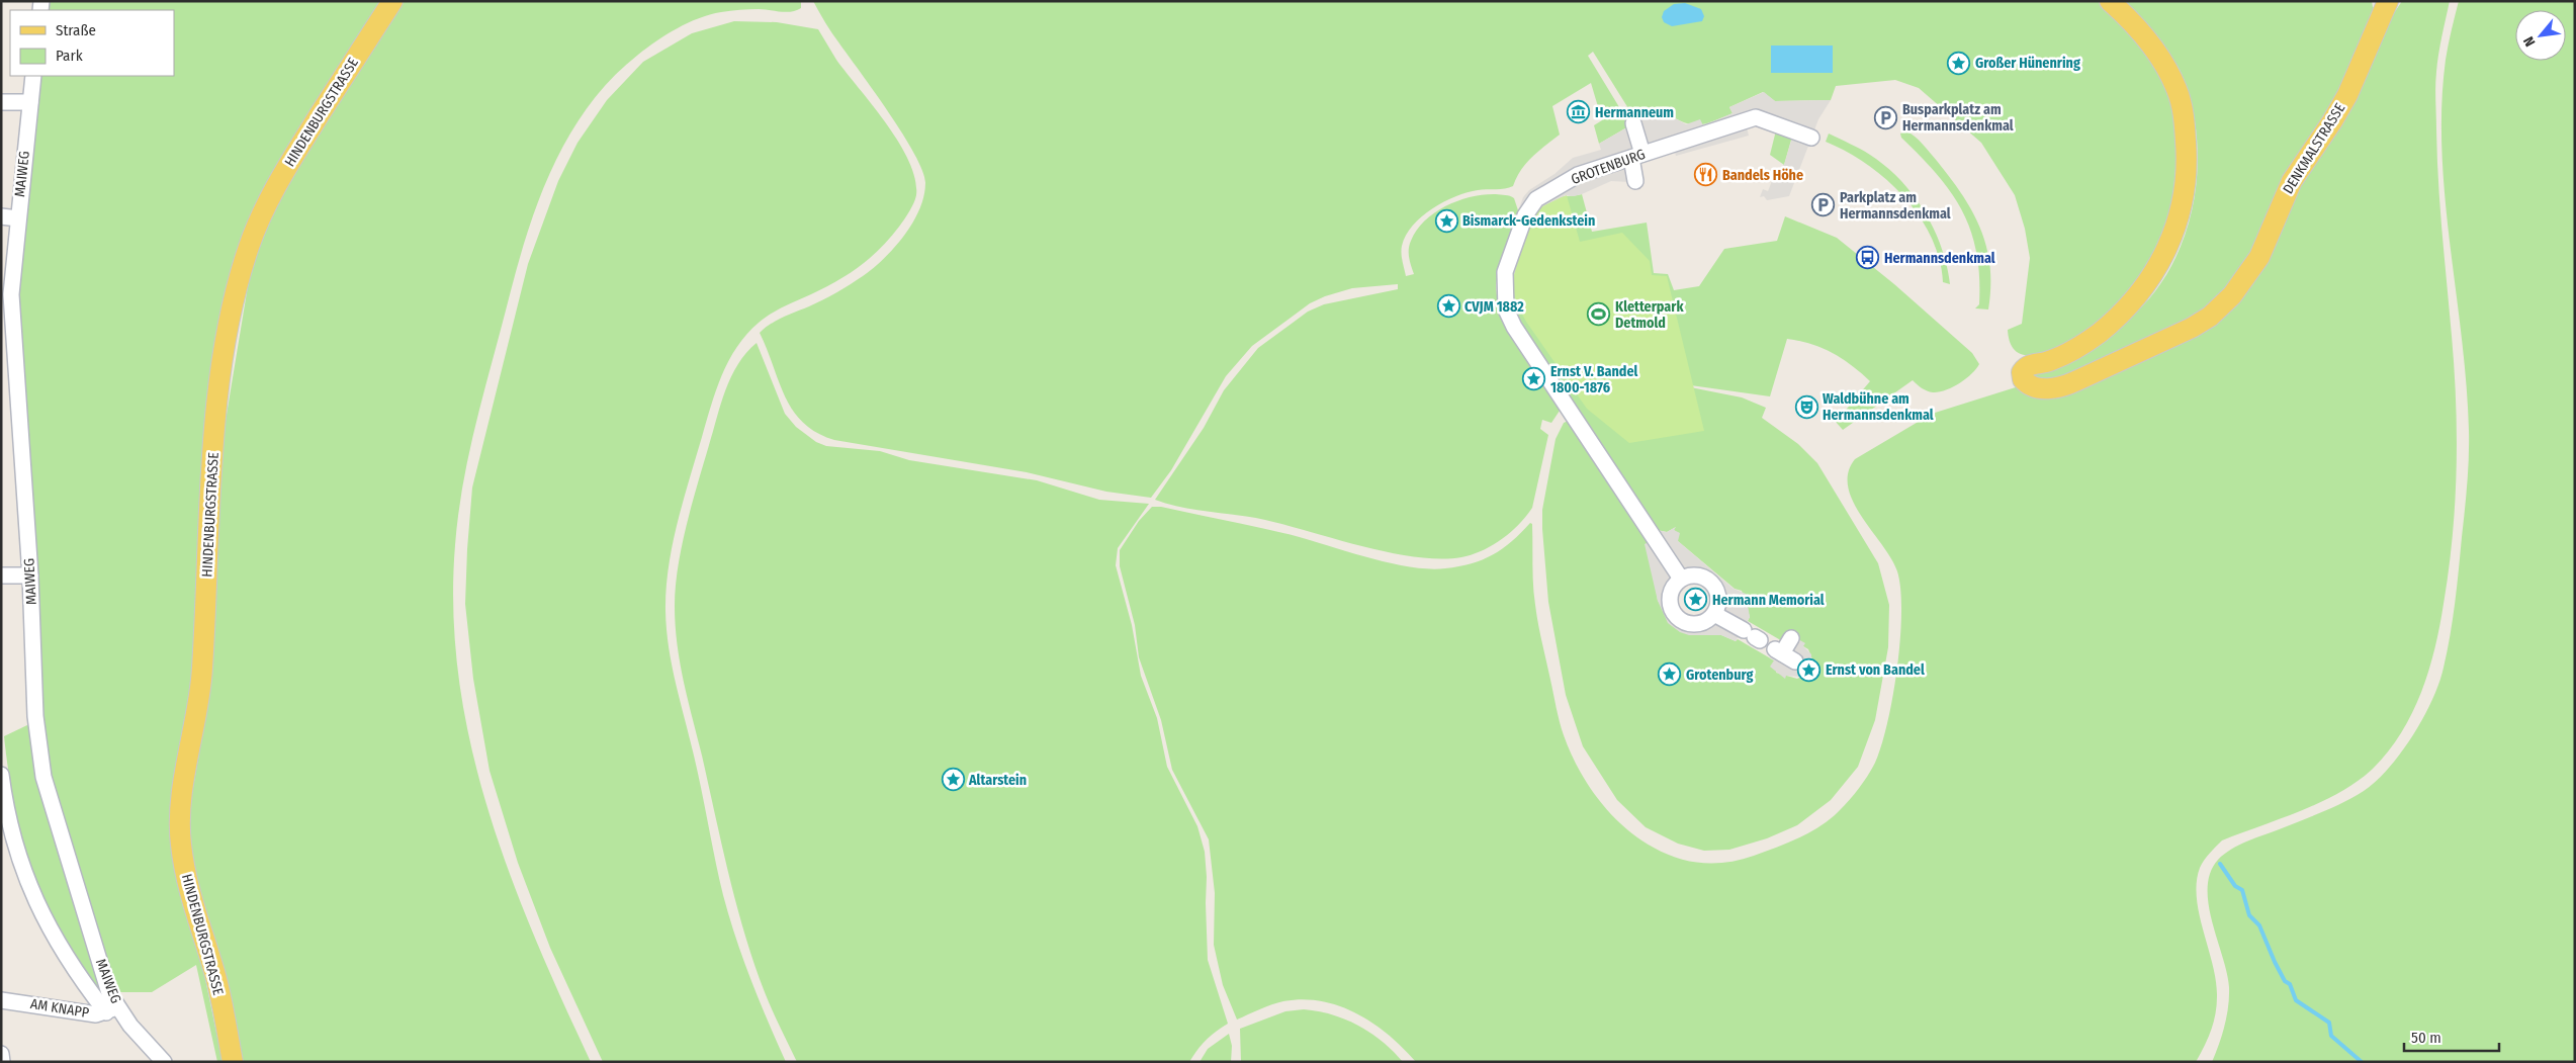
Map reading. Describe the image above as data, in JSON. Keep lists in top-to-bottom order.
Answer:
{
  "streets": {
    "main road": ["HINDENBURGSTRASSE", "DENKMALSTRASSE"],
    "street": ["GROTENBURG", "MAIWEG", "AM KNAPP"]
  },
  "crossings": [
    ["MAIWEG", "AM KNAPP"]
  ],
  "places": {
    "place": [
      "Großer Hünenring",
      "Bismarck-Gedenkstein",
      "CVJM 1882",
      "Ernst V. Bandel 1800-1876",
      "Hermann Memorial",
      "Ernst von Bandel",
      "Grotenburg",
      "Altarstein"
    ],
    "museum": ["Hermanneum"],
    "parking": ["Busparkplatz am Hermannsdenkmal", "Parkplatz am Hermannsdenkmal"],
    "restaurant": ["Bandels Höhe"],
    "bus stop": ["Hermannsdenkmal"],
    "sports": ["Kletterpark Detmold"],
    "theatre": ["Waldbühne am Hermannsdenkmal"]
  },
  "legend": ["Straße", "Park"],
  "scale_bar": "50 m",
  "north": "bottom left"
}
